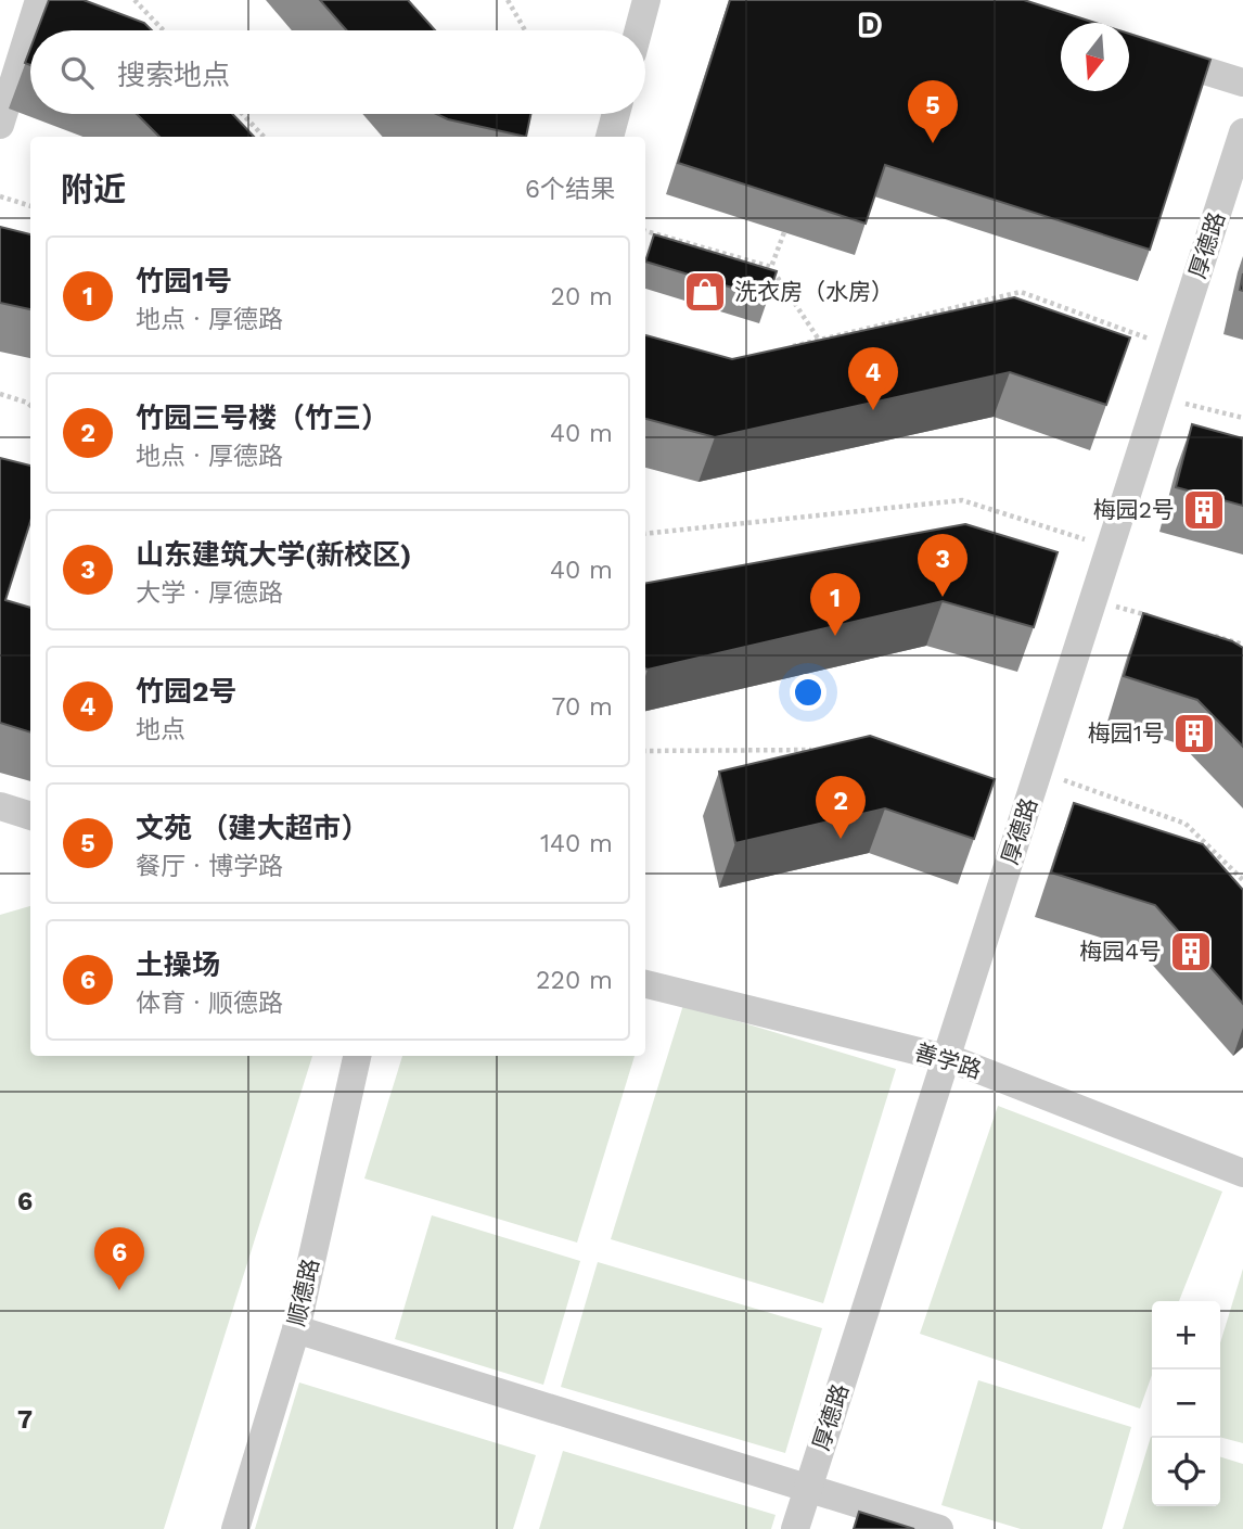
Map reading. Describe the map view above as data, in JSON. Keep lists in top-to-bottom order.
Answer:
{
  "streets": {
    "street": ["厚德路", "善学路", "顺德路"]
  },
  "crossings": [
    ["厚德路", "善学路"]
  ],
  "places": {
    "shop": ["洗衣房（水房）"],
    "building": ["梅园2号", "梅园1号", "梅园4号"]
  },
  "north": "bottom",
  "page": {
    "search": "搜索地点",
    "pins": [
      "5",
      "4",
      "3",
      "1",
      "2",
      "6"
    ],
    "heading": ["附近", "6个结果"],
    "list": [
      {
        "mark": "1",
        "name": "竹园1号",
        "note": "地点 · 厚德路",
        "value": "20 m"
      },
      {
        "mark": "2",
        "name": "竹园三号楼（竹三）",
        "note": "地点 · 厚德路",
        "value": "40 m"
      },
      {
        "mark": "3",
        "name": "山东建筑大学(新校区)",
        "note": "大学 · 厚德路",
        "value": "40 m"
      },
      {
        "mark": "4",
        "name": "竹园2号",
        "note": "地点",
        "value": "70 m"
      },
      {
        "mark": "5",
        "name": "文苑 （建大超市）",
        "note": "餐厅 · 博学路",
        "value": "140 m"
      },
      {
        "mark": "6",
        "name": "土操场",
        "note": "体育 · 顺德路",
        "value": "220 m"
      }
    ],
    "map_buttons": ["+", "−"]
  },
  "grid": {
    "columns": ["D"],
    "rows": ["6", "7"]
  }
}
